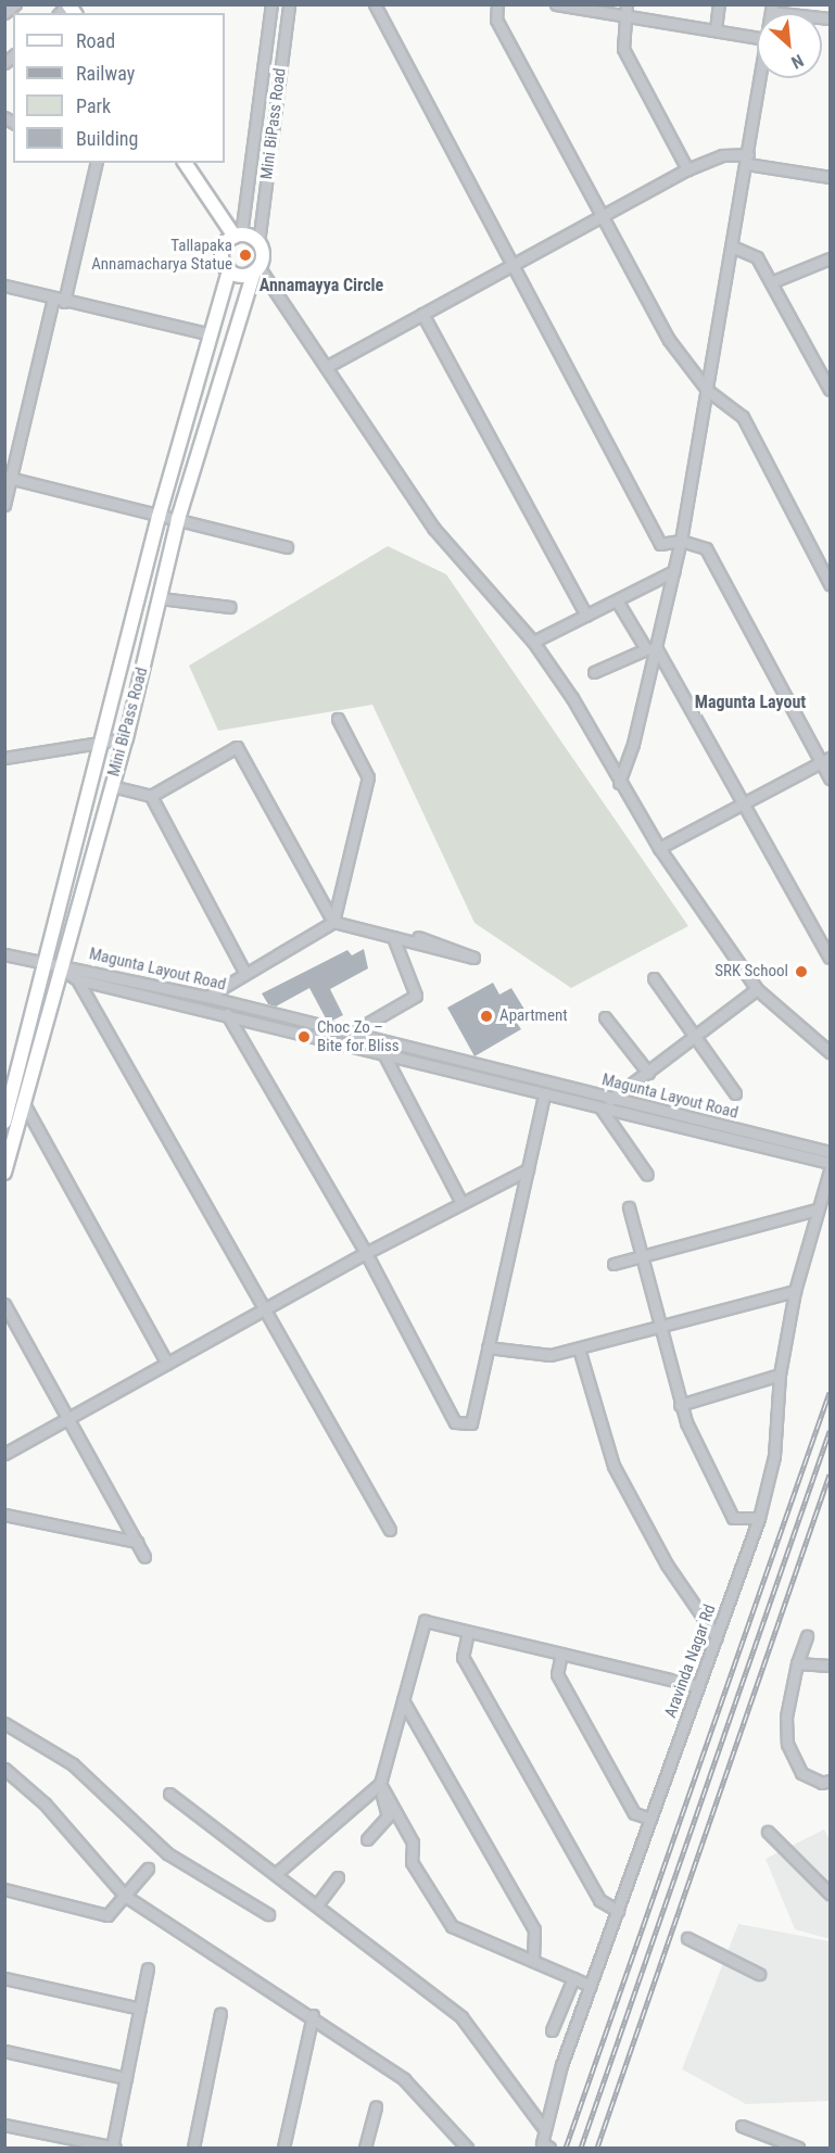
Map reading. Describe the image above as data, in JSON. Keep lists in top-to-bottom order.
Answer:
{
  "streets": {
    "main road": ["Mini BiPass Road"],
    "street": ["Magunta Layout Road", "Aravinda Nagar Rd"]
  },
  "crossings": [
    ["Mini BiPass Road", "Magunta Layout Road"]
  ],
  "districts": ["Annamayya Circle", "Magunta Layout"],
  "places": [
    "Tallapaka Annamacharya Statue",
    "SRK School",
    "Apartment",
    "Choc Zo – Bite for Bliss"
  ],
  "legend": [
    "Road",
    "Railway",
    "Park",
    "Building"
  ],
  "north": "bottom right"
}
